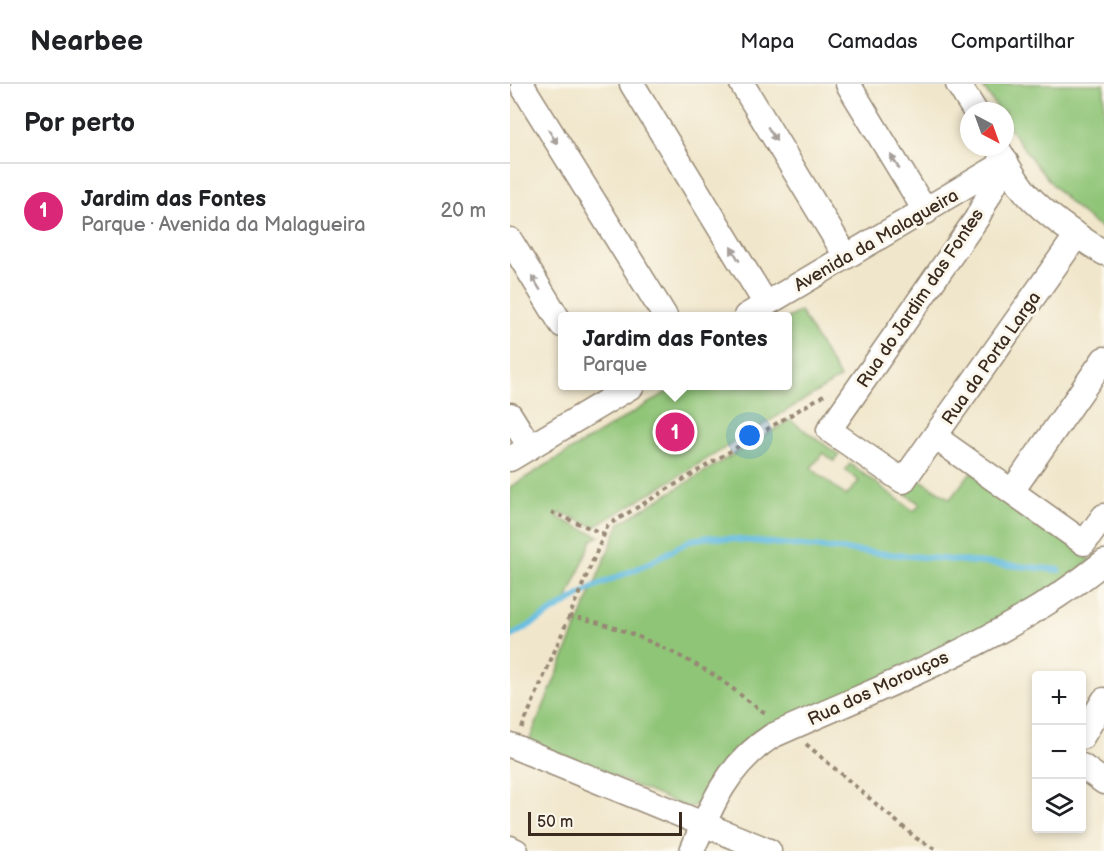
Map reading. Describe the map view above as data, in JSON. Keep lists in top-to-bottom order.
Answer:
{
  "streets": {
    "street": [
      "Avenida da Malagueira",
      "Rua do Jardim das Fontes",
      "Rua da Porta Larga",
      "Rua dos Morouços"
    ]
  },
  "crossings": [
    ["Rua do Jardim das Fontes", "Rua da Porta Larga"]
  ],
  "scale_bar": "50 m",
  "north": "bottom right",
  "page": {
    "header": "Nearbee",
    "nav": ["Mapa", "Camadas", "Compartilhar"],
    "heading": "Por perto",
    "list": [
      {
        "mark": "1",
        "name": "Jardim das Fontes",
        "note": "Parque · Avenida da Malagueira",
        "value": "20 m"
      }
    ],
    "popup": ["Jardim das Fontes", "Parque"],
    "pins": "1",
    "map_buttons": ["+", "−"],
    "scale": "50 m"
  }
}
